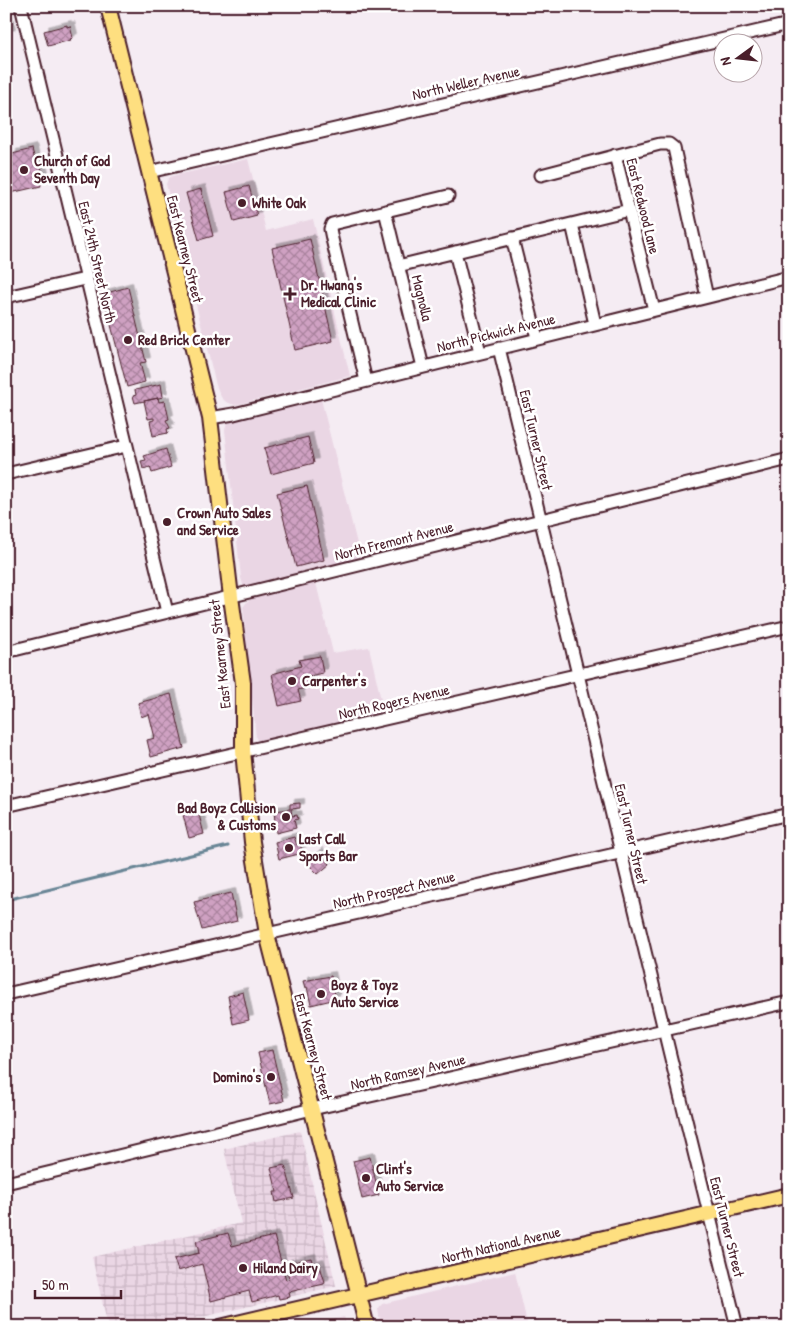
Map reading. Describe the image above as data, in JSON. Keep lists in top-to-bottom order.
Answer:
{
  "streets": {
    "main road": ["East Kearney Street", "North National Avenue"],
    "street": [
      "North Weller Avenue",
      "East Redwood Lane",
      "East 24th Street North",
      "Magnolla",
      "North Pickwick Avenue",
      "East Turner Street",
      "North Fremont Avenue",
      "North Rogers Avenue",
      "North Prospect Avenue",
      "North Ramsey Avenue"
    ]
  },
  "crossings": [
    ["North Weller Avenue", "East Kearney Street"],
    ["East Redwood Lane", "North Pickwick Avenue"],
    ["East Kearney Street", "North Pickwick Avenue"],
    ["East Kearney Street", "North Fremont Avenue"],
    ["East Kearney Street", "North Rogers Avenue"],
    ["East Kearney Street", "North Prospect Avenue"],
    ["East Kearney Street", "North Ramsey Avenue"],
    ["East Kearney Street", "North National Avenue"],
    ["East 24th Street North", "North Fremont Avenue"],
    ["Magnolla", "North Pickwick Avenue"],
    ["North Pickwick Avenue", "East Turner Street"],
    ["East Turner Street", "North Fremont Avenue"],
    ["East Turner Street", "North Rogers Avenue"],
    ["East Turner Street", "North Prospect Avenue"],
    ["East Turner Street", "North Ramsey Avenue"],
    ["East Turner Street", "North National Avenue"]
  ],
  "places": {
    "other": [
      "Church of God Seventh Day",
      "White Oak",
      "Red Brick Center",
      "Crown Auto Sales and Service",
      "Carpenter's",
      "Bad Boyz Collision & Customs",
      "Last Call Sports Bar",
      "Boyz & Toyz Auto Service",
      "Domino's",
      "Clint's Auto Service",
      "Hiland Dairy"
    ],
    "health": ["Dr. Hwang's Medical Clinic"]
  },
  "scale_bar": "50 m",
  "north": "left"
}
